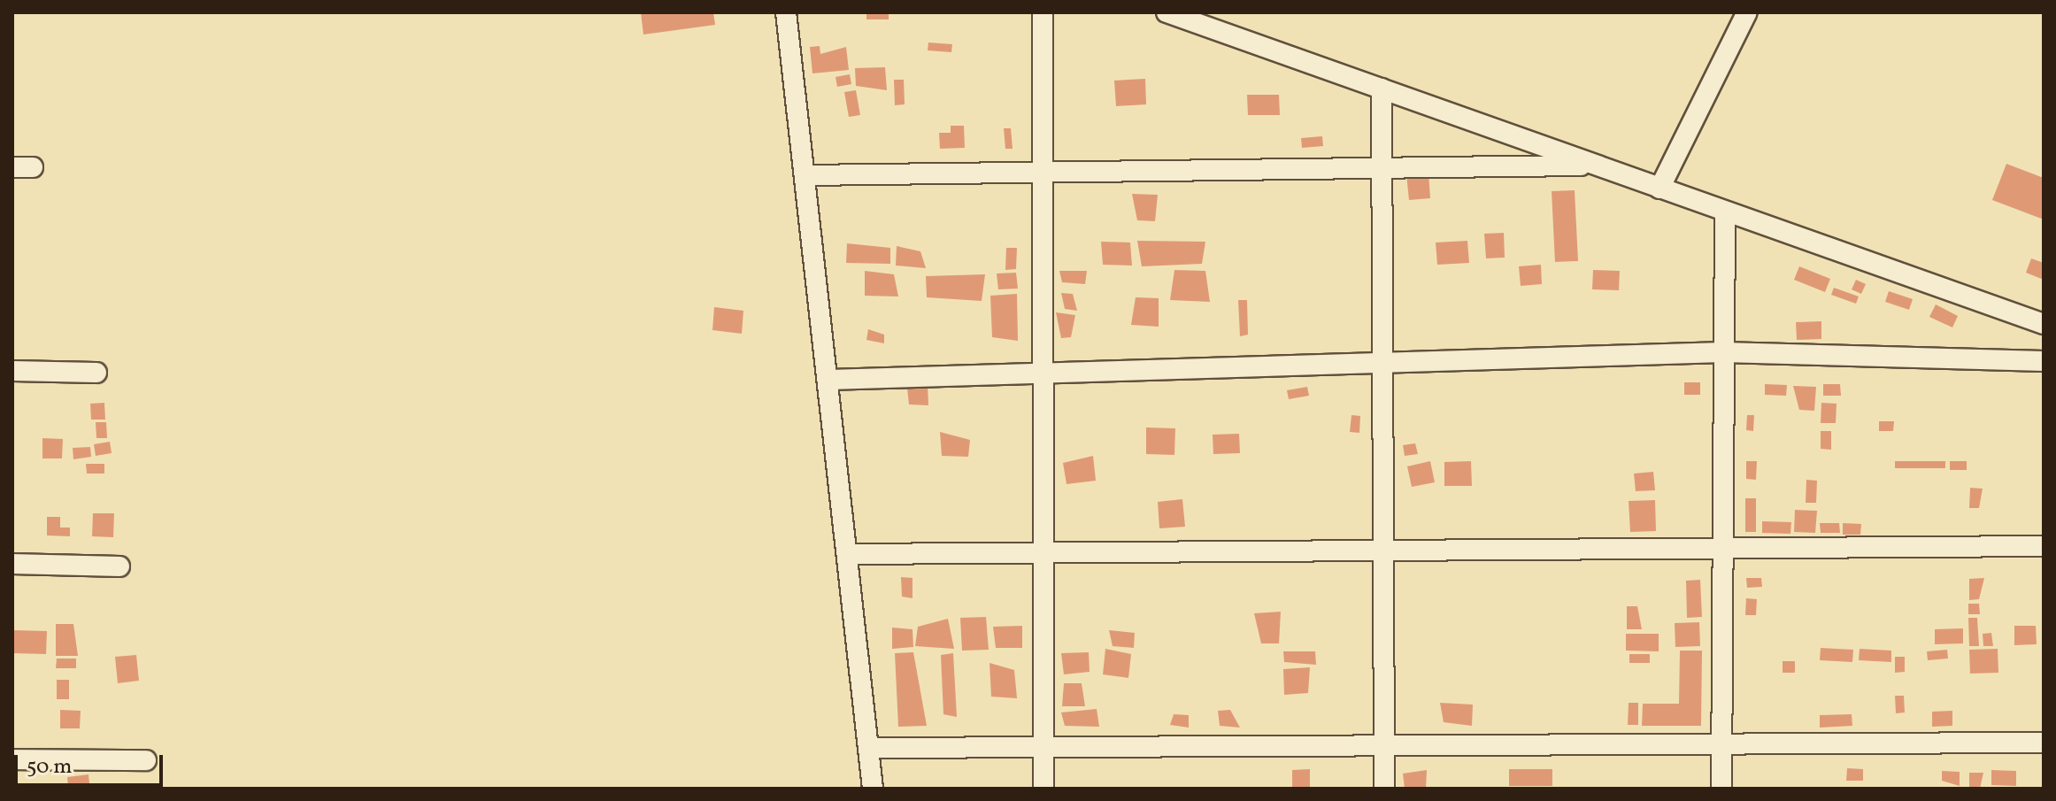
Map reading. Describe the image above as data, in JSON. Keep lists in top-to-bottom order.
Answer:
{
  "scale_bar": "50 m"
}
